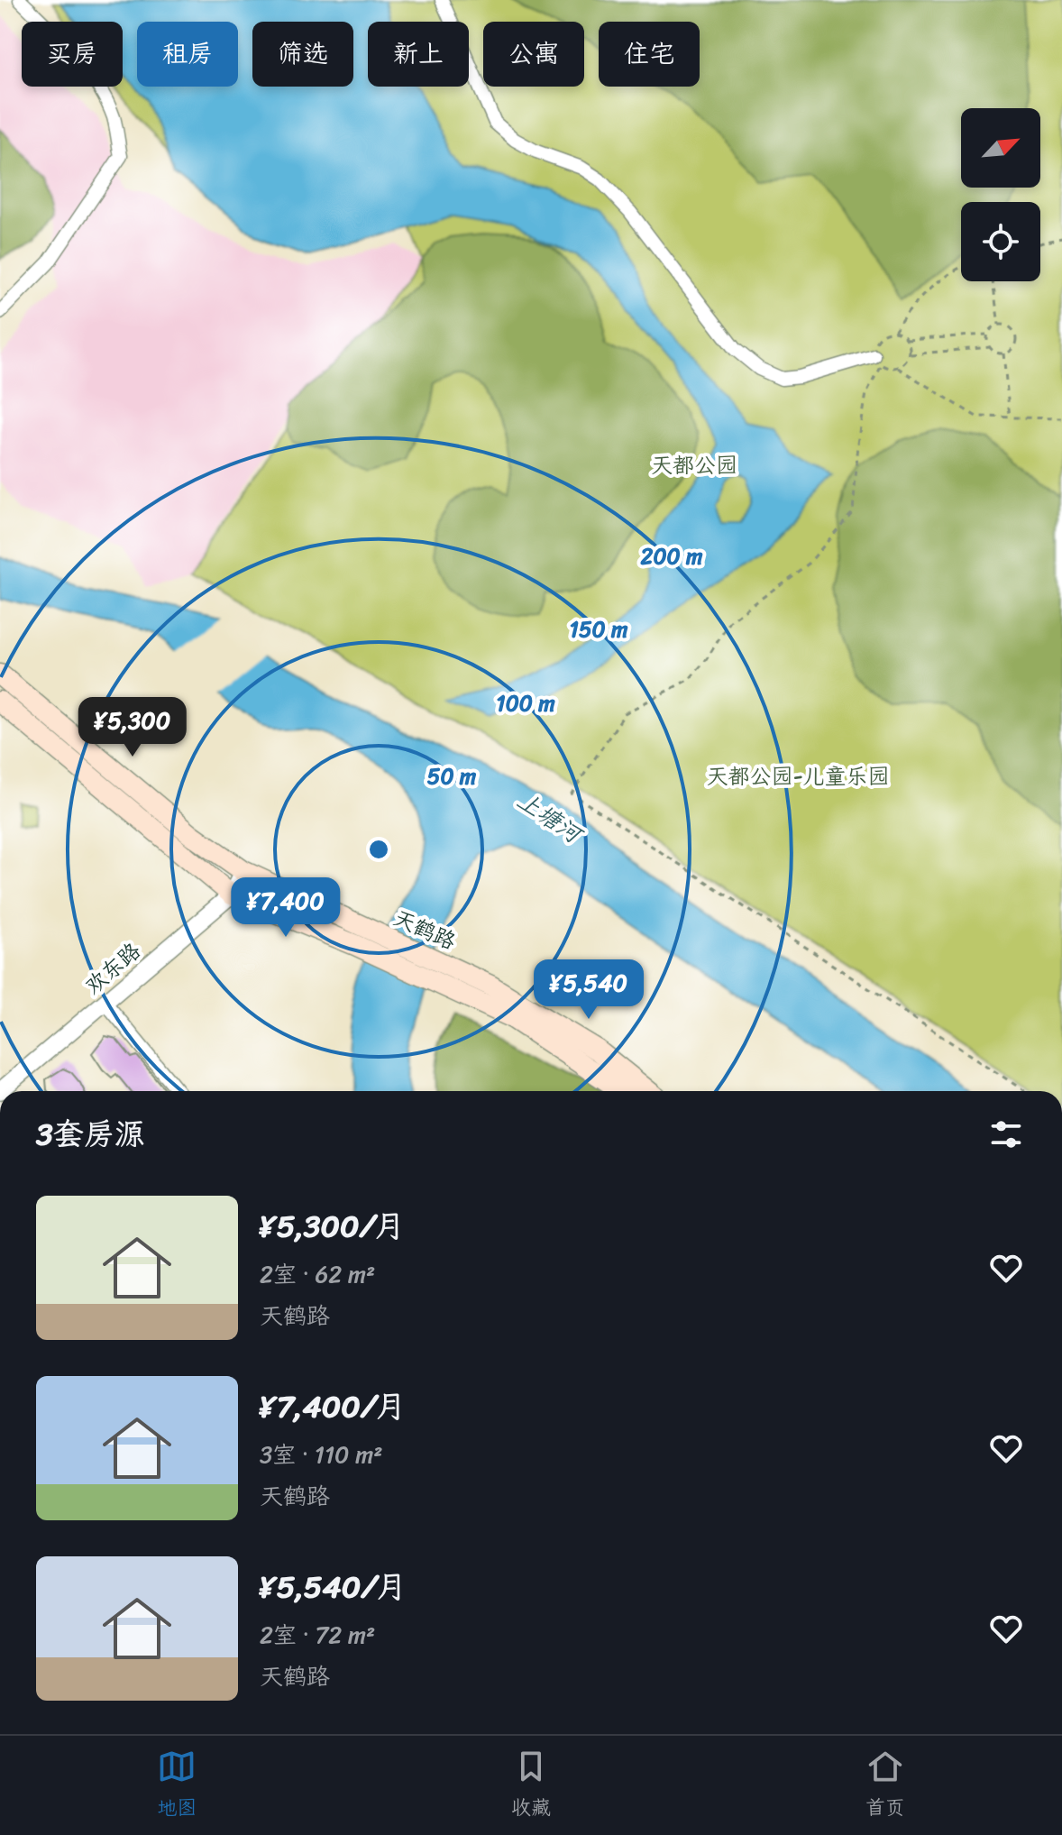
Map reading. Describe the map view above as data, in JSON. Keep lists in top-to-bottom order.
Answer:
{
  "streets": {
    "main road": ["天鹤路"],
    "street": ["欢东路"]
  },
  "crossings": [
    ["天鹤路", "欢东路"]
  ],
  "water": ["上塘河"],
  "parks": ["天都公园", "天都公园-儿童乐园"],
  "north": "top right",
  "page": {
    "chip": [
      "买房",
      "租房",
      "筛选",
      "新上",
      "公寓",
      "住宅"
    ],
    "price": ["¥5,300", "¥7,400", "¥5,540"],
    "heading": "3套房源",
    "list": [
      {
        "name": "¥5,300/月",
        "note": "2室 · 62 m² · 天鹤路"
      },
      {
        "name": "¥7,400/月",
        "note": "3室 · 110 m² · 天鹤路"
      },
      {
        "name": "¥5,540/月",
        "note": "2室 · 72 m² · 天鹤路"
      }
    ],
    "tabs": ["地图", "收藏", "首页"]
  },
  "rings": [
    "200 m",
    "150 m",
    "100 m",
    "50 m"
  ]
}
